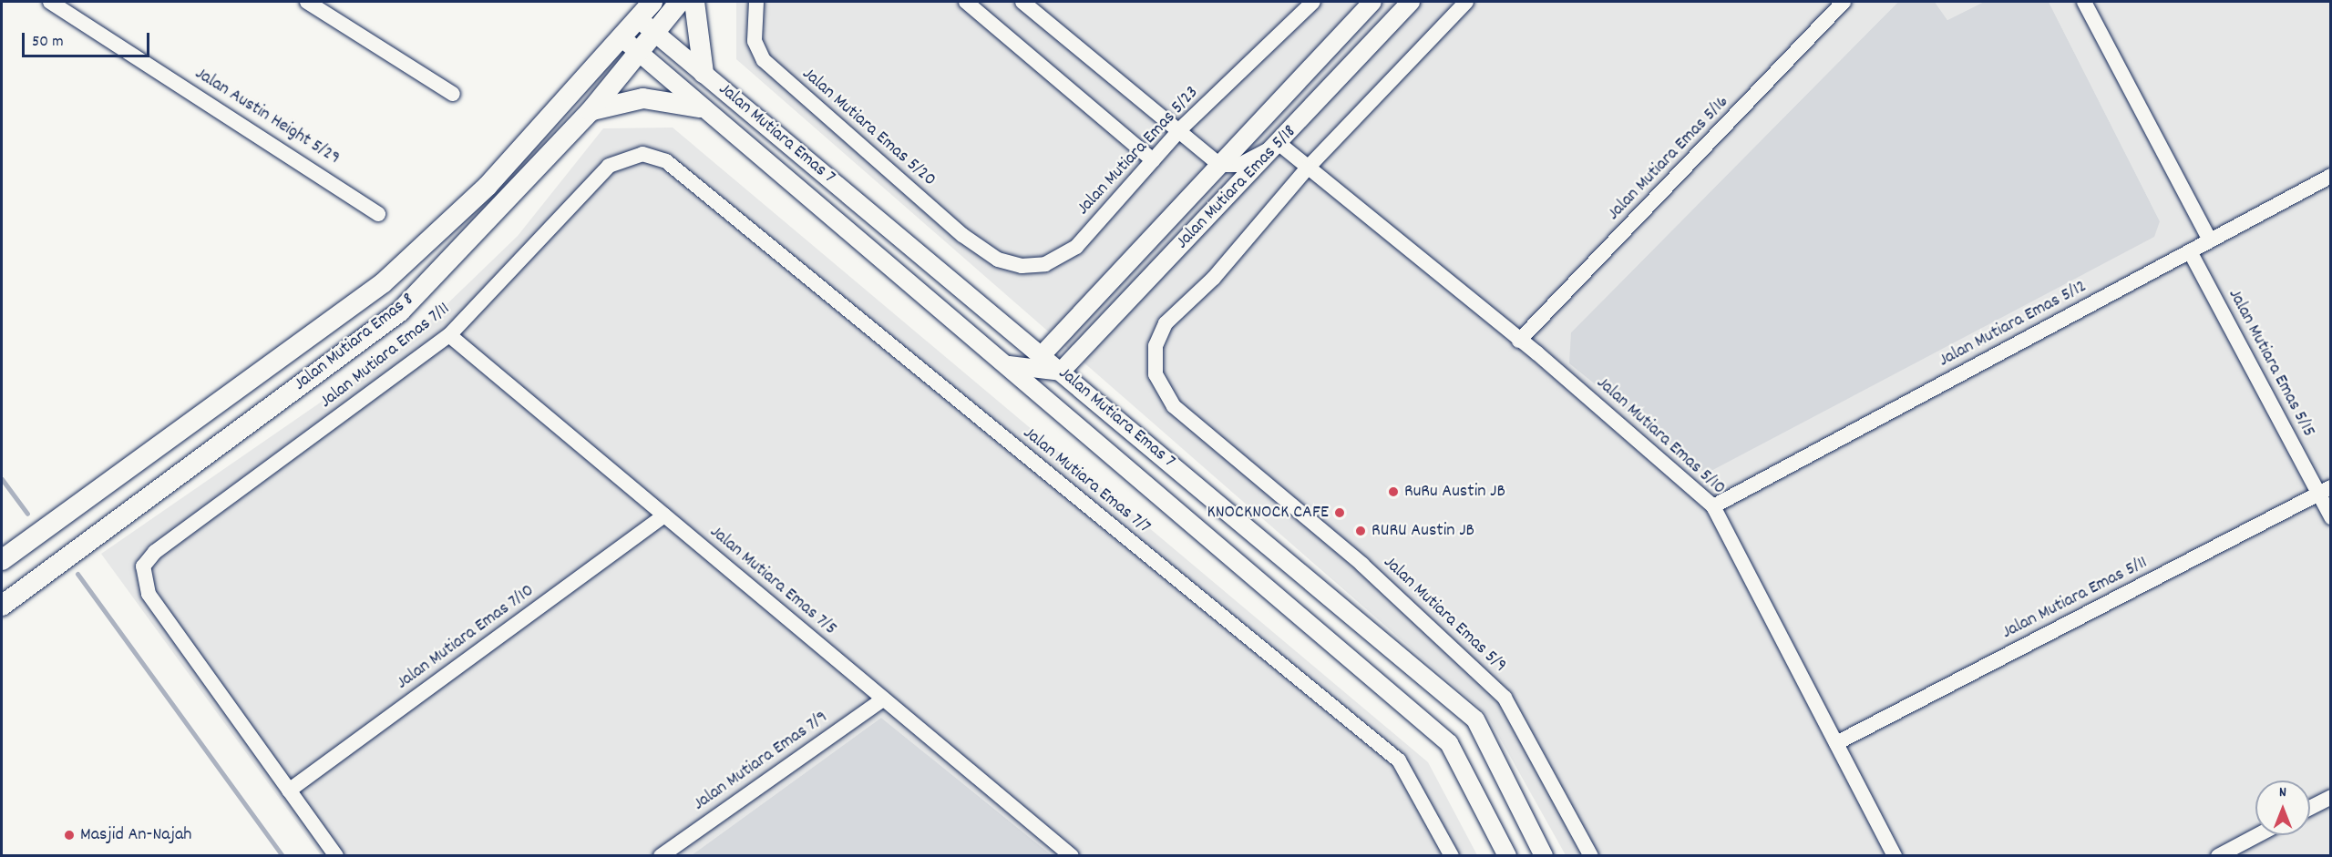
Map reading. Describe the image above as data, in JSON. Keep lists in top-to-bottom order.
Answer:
{
  "streets": {
    "main road": ["Jalan Mutiara Emas 8"],
    "street": [
      "Jalan Austin Height 5/29",
      "Jalan Mutiara Emas 5/20",
      "Jalan Mutiara Emas 7",
      "Jalan Mutiara Emas 5/23",
      "Jalan Mutiara Emas 5/16",
      "Jalan Mutiara Emas 5/18",
      "Jalan Mutiara Emas 5/12",
      "Jalan Mutiara Emas 7/11",
      "Jalan Mutiara Emas 5/15",
      "Jalan Mutiara Emas 5/10",
      "Jalan Mutiara Emas 7/7",
      "Jalan Mutiara Emas 7/5",
      "Jalan Mutiara Emas 5/11",
      "Jalan Mutiara Emas 5/9",
      "Jalan Mutiara Emas 7/10",
      "Jalan Mutiara Emas 7/9"
    ]
  },
  "crossings": [
    ["Jalan Mutiara Emas 5/20", "Jalan Mutiara Emas 5/23"],
    ["Jalan Mutiara Emas 7", "Jalan Mutiara Emas 5/18"],
    ["Jalan Mutiara Emas 7", "Jalan Mutiara Emas 8"],
    ["Jalan Mutiara Emas 5/16", "Jalan Mutiara Emas 5/10"],
    ["Jalan Mutiara Emas 5/18", "Jalan Mutiara Emas 5/10"],
    ["Jalan Mutiara Emas 5/12", "Jalan Mutiara Emas 5/15"],
    ["Jalan Mutiara Emas 5/12", "Jalan Mutiara Emas 5/10"],
    ["Jalan Mutiara Emas 7/11", "Jalan Mutiara Emas 7/7"],
    ["Jalan Mutiara Emas 7/11", "Jalan Mutiara Emas 7/5"],
    ["Jalan Mutiara Emas 7/11", "Jalan Mutiara Emas 7/10"],
    ["Jalan Mutiara Emas 5/15", "Jalan Mutiara Emas 5/11"],
    ["Jalan Mutiara Emas 5/10", "Jalan Mutiara Emas 5/11"],
    ["Jalan Mutiara Emas 5/10", "Jalan Mutiara Emas 5/9"],
    ["Jalan Mutiara Emas 7/5", "Jalan Mutiara Emas 7/10"],
    ["Jalan Mutiara Emas 7/5", "Jalan Mutiara Emas 7/9"]
  ],
  "places": [
    "RuRu Austin JB",
    "KNOCKNOCK CAFE",
    "RURU Austin JB",
    "Masjid An-Najah"
  ],
  "scale_bar": "50 m",
  "north": "top"
}
